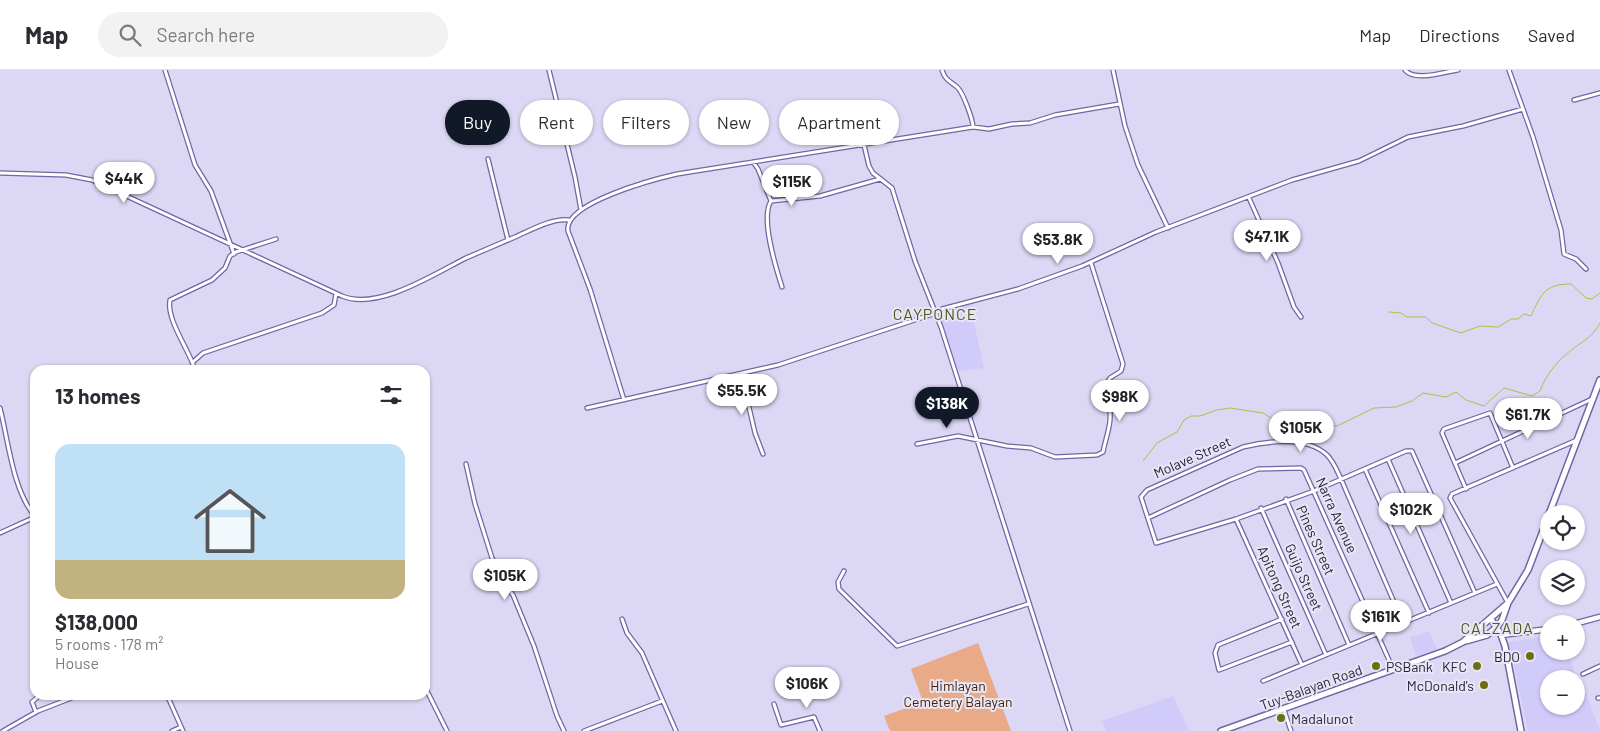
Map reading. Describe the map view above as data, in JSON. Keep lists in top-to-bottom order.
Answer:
{
  "streets": {
    "main road": ["Tuy-Balayan Road"],
    "street": [
      "Molave Street",
      "Narra Avenue",
      "Pines Street",
      "Guijo Street",
      "Apitong Street"
    ]
  },
  "crossings": [
    ["Molave Street", "Narra Avenue"],
    ["Molave Street", "Apitong Street"],
    ["Narra Avenue", "Tuy-Balayan Road"]
  ],
  "districts": ["CAYPONCE", "CALZADA"],
  "parks": ["Himlayan Cemetery Balayan"],
  "places": [
    "BDO",
    "PSBank",
    "KFC",
    "McDonald's",
    "Madalunot"
  ],
  "page": {
    "header": "Map",
    "search": "Search here",
    "nav": ["Map", "Directions", "Saved"],
    "chip": [
      "Buy",
      "Rent",
      "Filters",
      "New",
      "Apartment"
    ],
    "price": [
      "$44K",
      "$115K",
      "$47.1K",
      "$53.8K",
      "$55.5K",
      "$98K",
      "$138K",
      "$61.7K",
      "$105K",
      "$102K",
      "$105K",
      "$161K",
      "$106K"
    ],
    "heading": "13 homes",
    "list": [
      {
        "name": "$138,000",
        "note": "5 rooms · 178 m² · House"
      }
    ],
    "map_buttons": ["+", "−"]
  }
}
